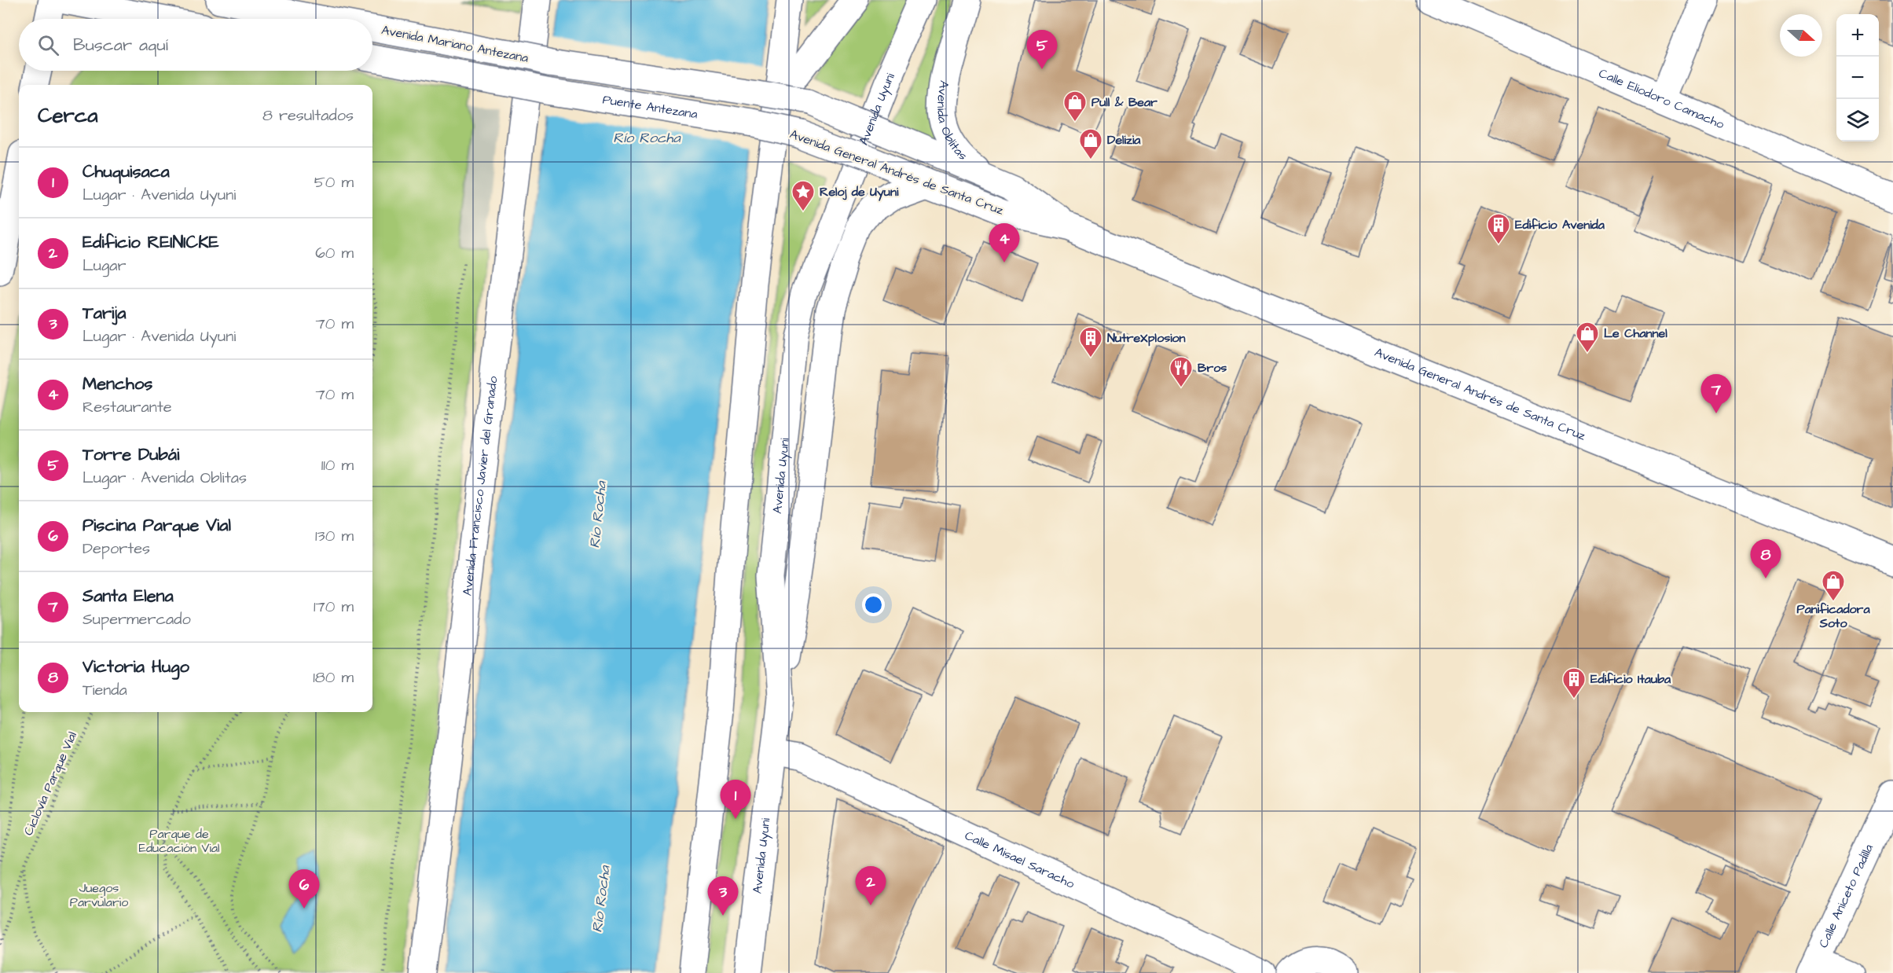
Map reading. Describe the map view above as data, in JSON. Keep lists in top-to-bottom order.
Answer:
{
  "streets": {
    "main road": [
      "Avenida Mariano Antezana",
      "Calle Eliodoro Camacho",
      "Puente Antezana",
      "Avenida Uyuni",
      "Avenida Oblitas",
      "Avenida General Andrés de Santa Cruz",
      "Avenida Francisco Javier del Granado",
      "Calle Misael Saracho",
      "Calle Aniceto Padilla"
    ],
    "path": ["Ciclovía Parque Vial"]
  },
  "crossings": [
    ["Avenida Mariano Antezana", "Avenida General Andrés de Santa Cruz"],
    ["Puente Antezana", "Avenida General Andrés de Santa Cruz"],
    ["Avenida Uyuni", "Calle Misael Saracho"],
    ["Avenida Oblitas", "Avenida General Andrés de Santa Cruz"]
  ],
  "water": ["Río Rocha"],
  "parks": ["Parque de Educación Vial", "Juegos Parvulario"],
  "places": {
    "shop": [
      "Pull & Bear",
      "Delizia",
      "Le Channel",
      "Panificadora Soto"
    ],
    "place": ["Reloj de Uyuni"],
    "building": ["Edificio Avenida", "NutreXplosion", "Edificio Itauba"],
    "restaurant": ["Bros"]
  },
  "north": "right",
  "page": {
    "map_buttons": ["+", "−"],
    "search": "Buscar aquí",
    "pins": [
      "5",
      "4",
      "7",
      "8",
      "1",
      "2",
      "6",
      "3"
    ],
    "heading": ["Cerca", "8 resultados"],
    "list": [
      {
        "mark": "1",
        "name": "Chuquisaca",
        "note": "Lugar · Avenida Uyuni",
        "value": "50 m"
      },
      {
        "mark": "2",
        "name": "Edificio REINICKE",
        "note": "Lugar",
        "value": "60 m"
      },
      {
        "mark": "3",
        "name": "Tarija",
        "note": "Lugar · Avenida Uyuni",
        "value": "70 m"
      },
      {
        "mark": "4",
        "name": "Menchos",
        "note": "Restaurante",
        "value": "70 m"
      },
      {
        "mark": "5",
        "name": "Torre Dubái",
        "note": "Lugar · Avenida Oblitas",
        "value": "110 m"
      },
      {
        "mark": "6",
        "name": "Piscina Parque Vial",
        "note": "Deportes",
        "value": "130 m"
      },
      {
        "mark": "7",
        "name": "Santa Elena",
        "note": "Supermercado",
        "value": "170 m"
      },
      {
        "mark": "8",
        "name": "Victoria Hugo",
        "note": "Tienda",
        "value": "180 m"
      }
    ]
  }
}
